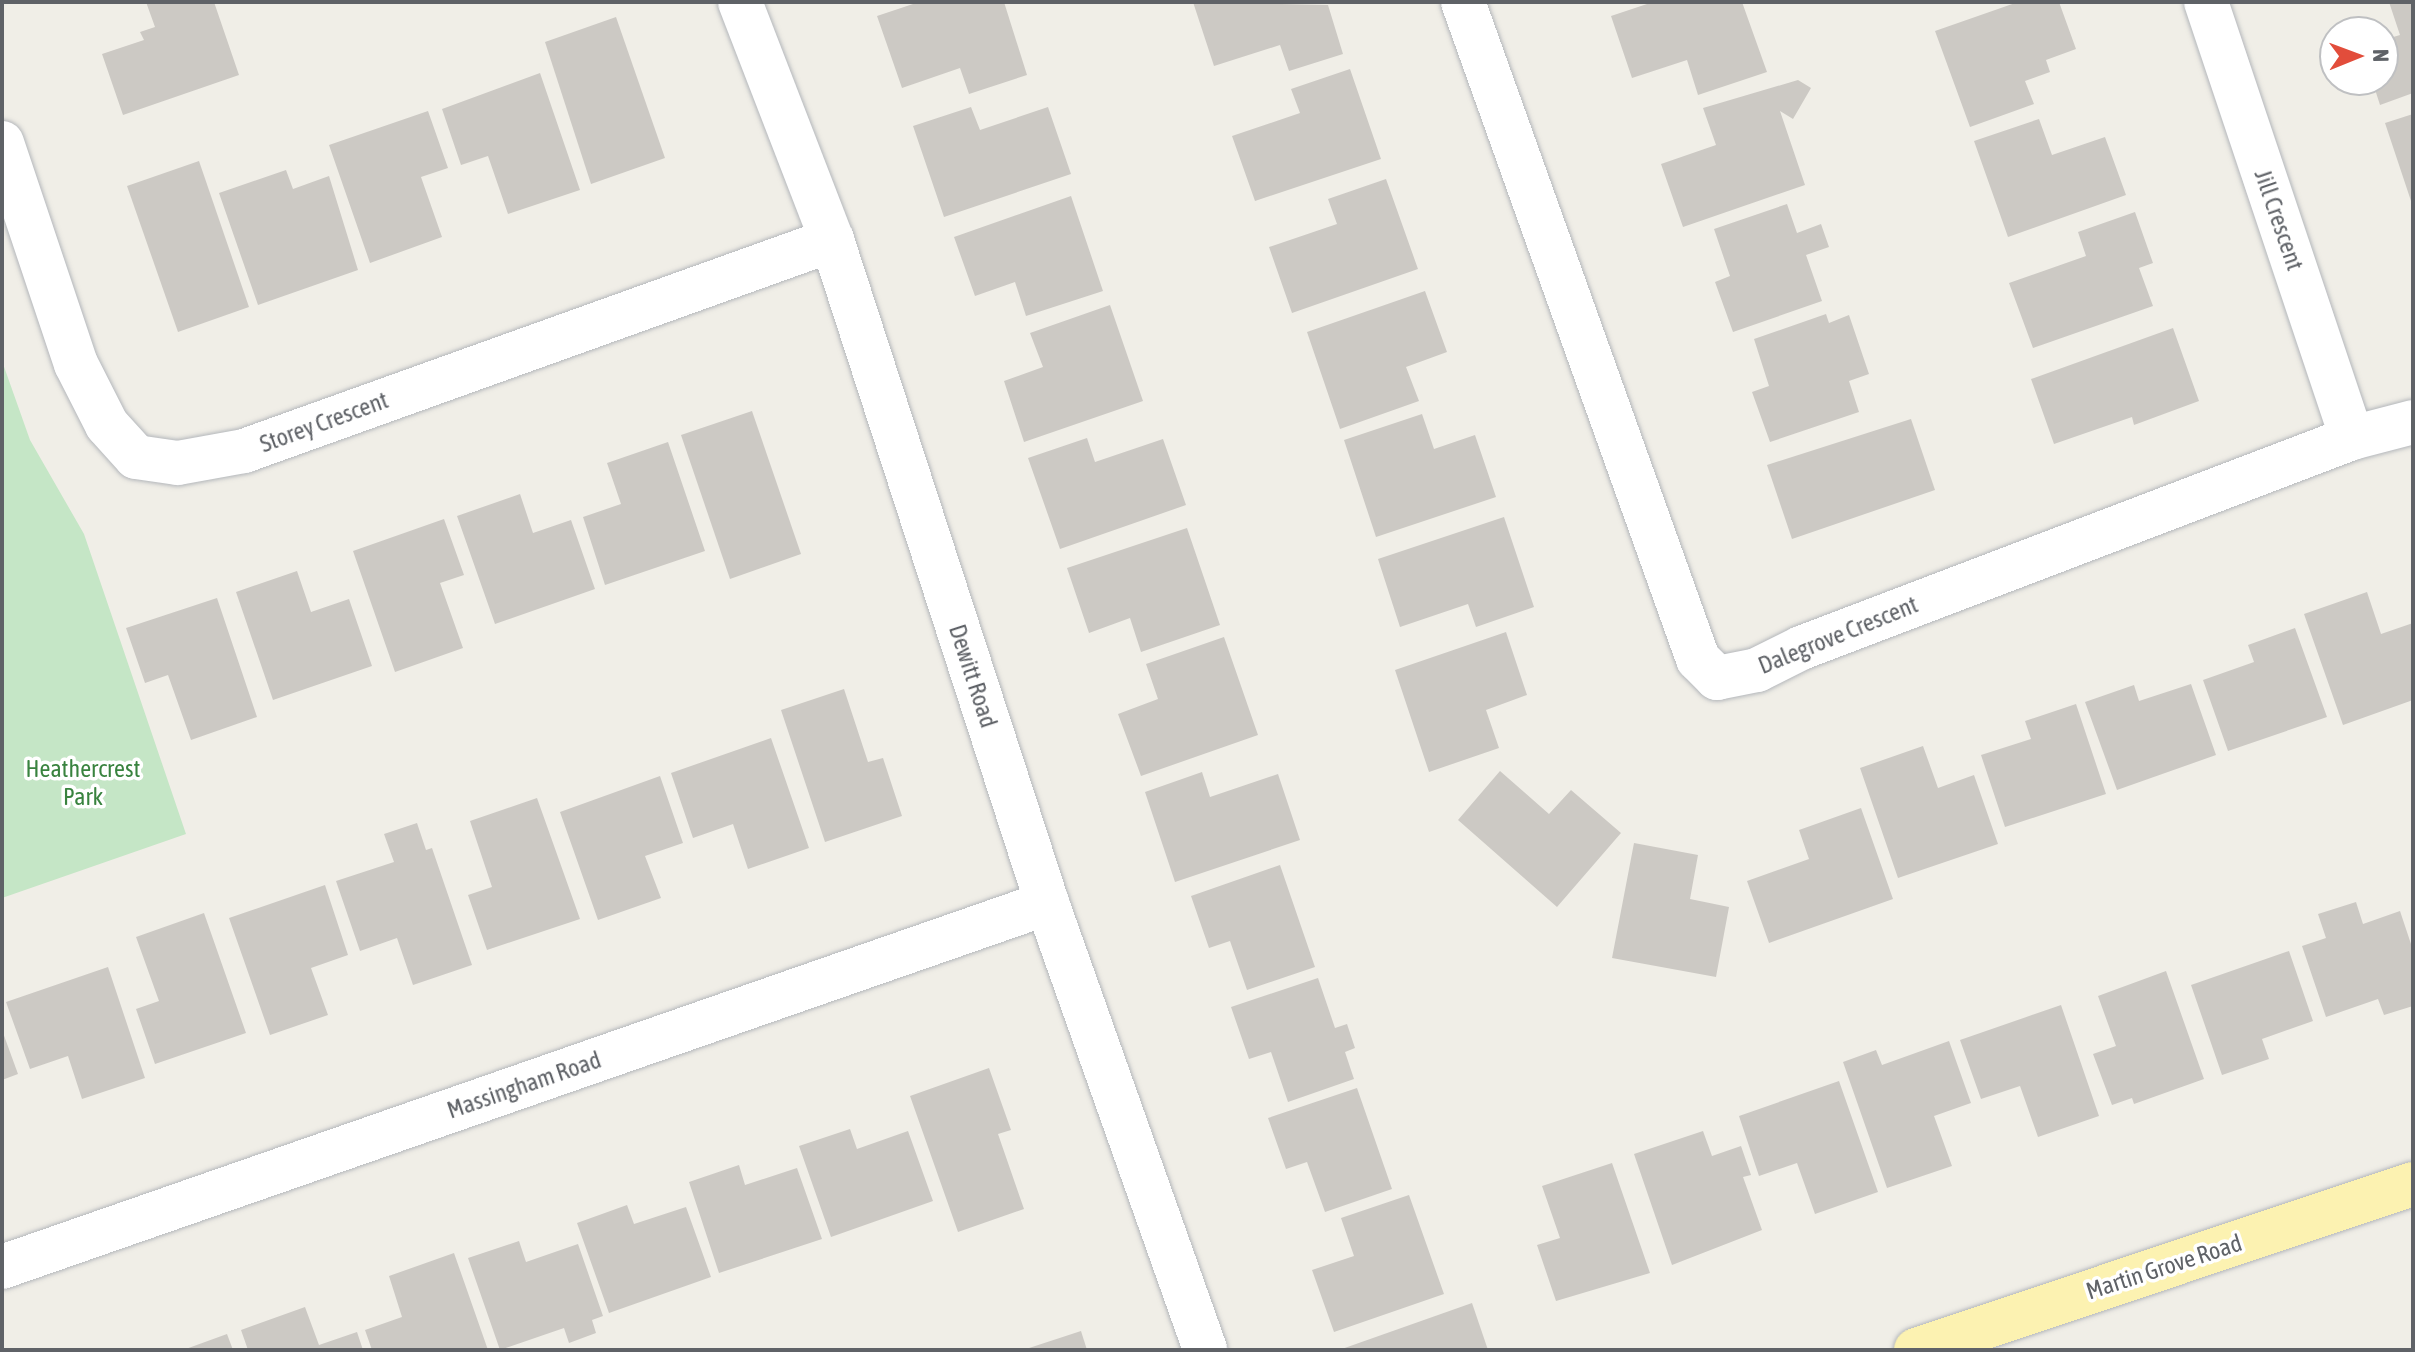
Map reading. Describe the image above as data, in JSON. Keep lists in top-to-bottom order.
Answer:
{
  "streets": {
    "main road": ["Martin Grove Road"],
    "street": [
      "Jill Crescent",
      "Storey Crescent",
      "Dalegrove Crescent",
      "Dewitt Road",
      "Massingham Road"
    ]
  },
  "crossings": [
    ["Jill Crescent", "Dalegrove Crescent"],
    ["Storey Crescent", "Dewitt Road"],
    ["Dewitt Road", "Massingham Road"]
  ],
  "parks": ["Heathercrest Park"],
  "north": "right"
}
